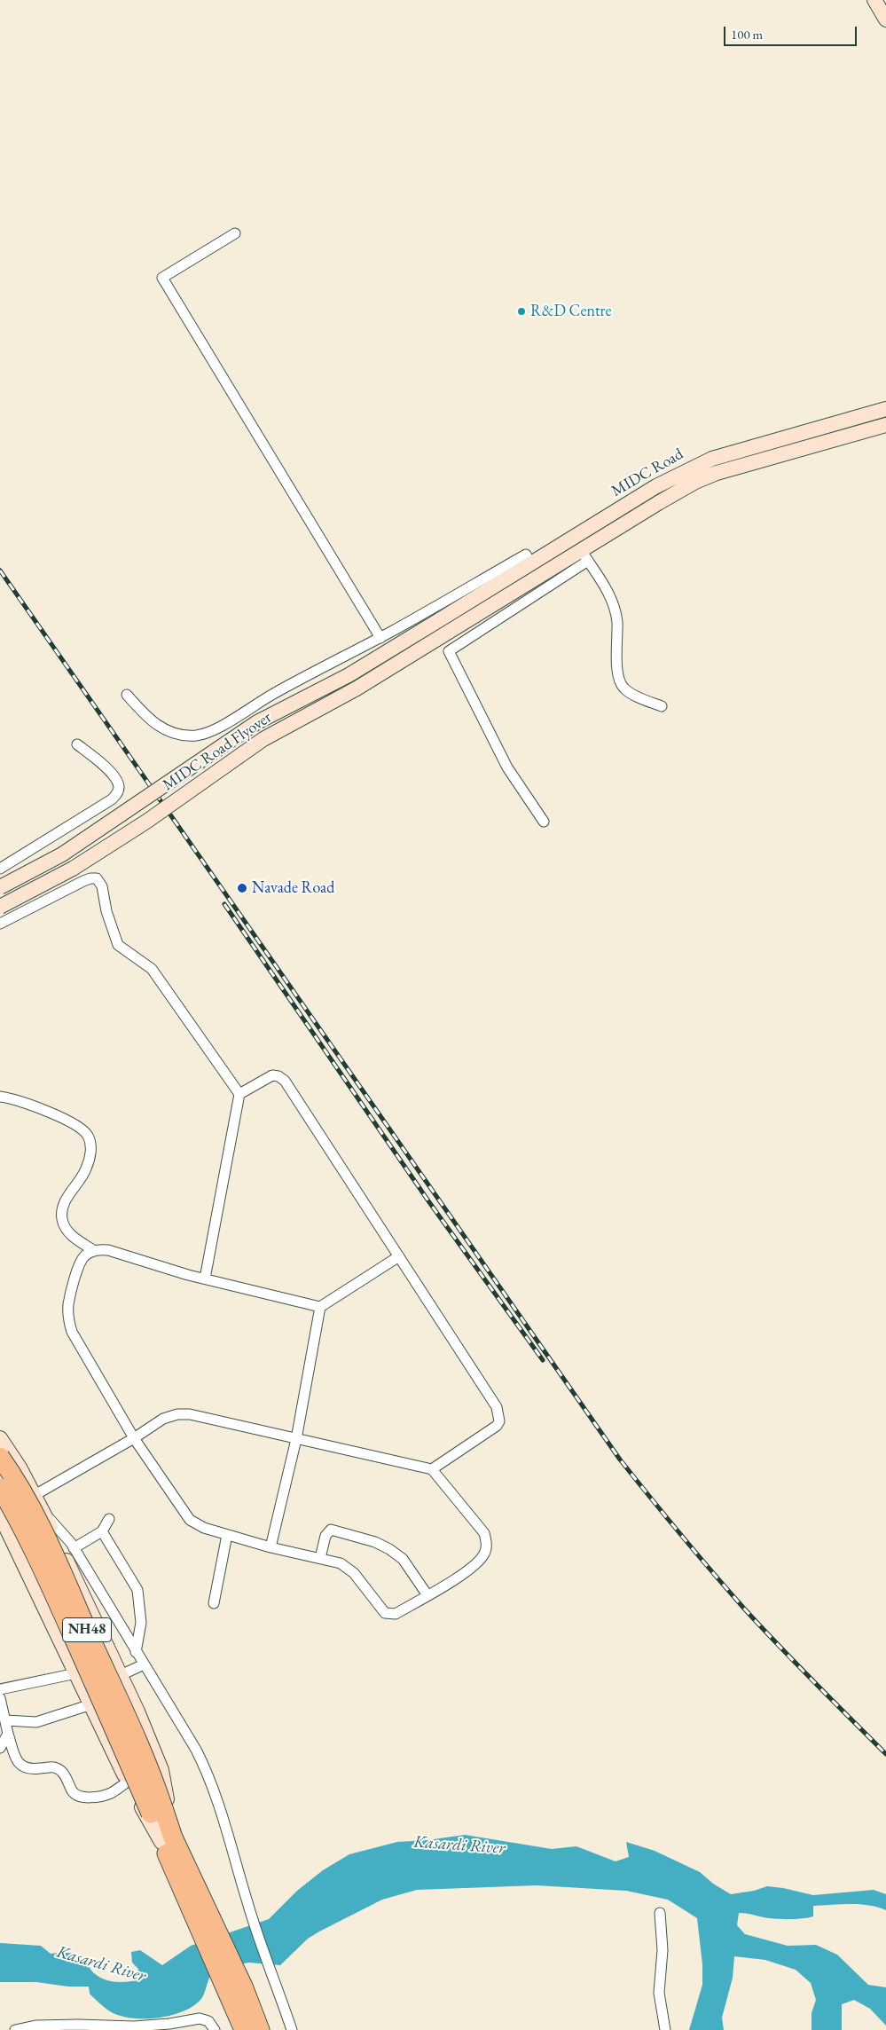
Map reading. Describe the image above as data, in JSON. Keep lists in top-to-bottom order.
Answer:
{
  "streets": {
    "highway": ["NH48"],
    "main road": ["MIDC Road", "MIDC Road Flyover"]
  },
  "crossings": [
    ["MIDC Road", "MIDC Road Flyover"]
  ],
  "water": ["Kasardi River"],
  "places": ["R&D Centre", "Navade Road"],
  "scale_bar": "100 m"
}
